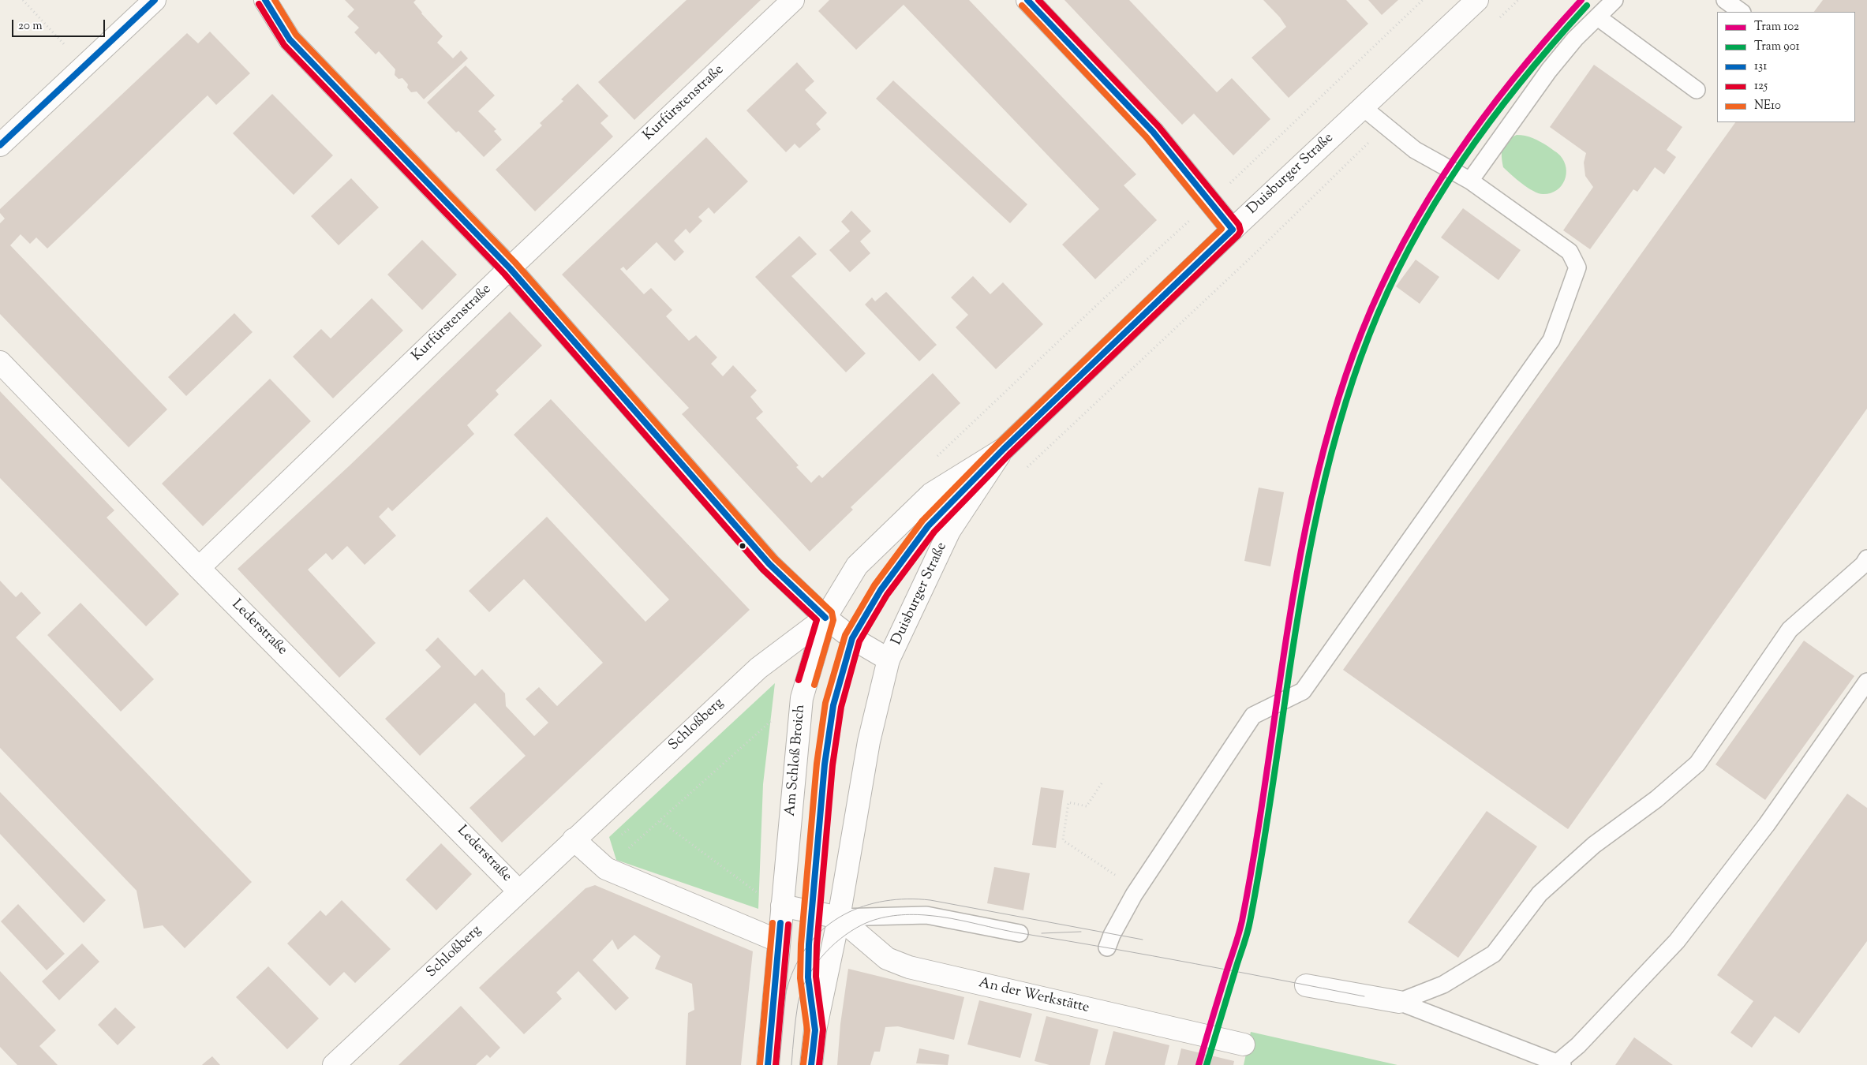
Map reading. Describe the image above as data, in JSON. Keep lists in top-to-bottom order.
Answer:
{
  "streets": {
    "street": [
      "Kurfürstenstraße",
      "Duisburger Straße",
      "Lederstraße",
      "Schloßberg",
      "Am Schloß Broich",
      "An der Werkstätte"
    ]
  },
  "crossings": [
    ["Kurfürstenstraße", "Lederstraße"],
    ["Duisburger Straße", "Schloßberg"],
    ["Duisburger Straße", "Am Schloß Broich"],
    ["Lederstraße", "Schloßberg"],
    ["Schloßberg", "Am Schloß Broich"]
  ],
  "lines": [
    "tram line 102",
    "transit line 131",
    "transit line 125",
    "transit line NE10",
    "tram line 901"
  ],
  "legend": [
    "Tram 102",
    "Tram 901",
    "131",
    "125",
    "NE10"
  ],
  "scale_bar": "20 m"
}
